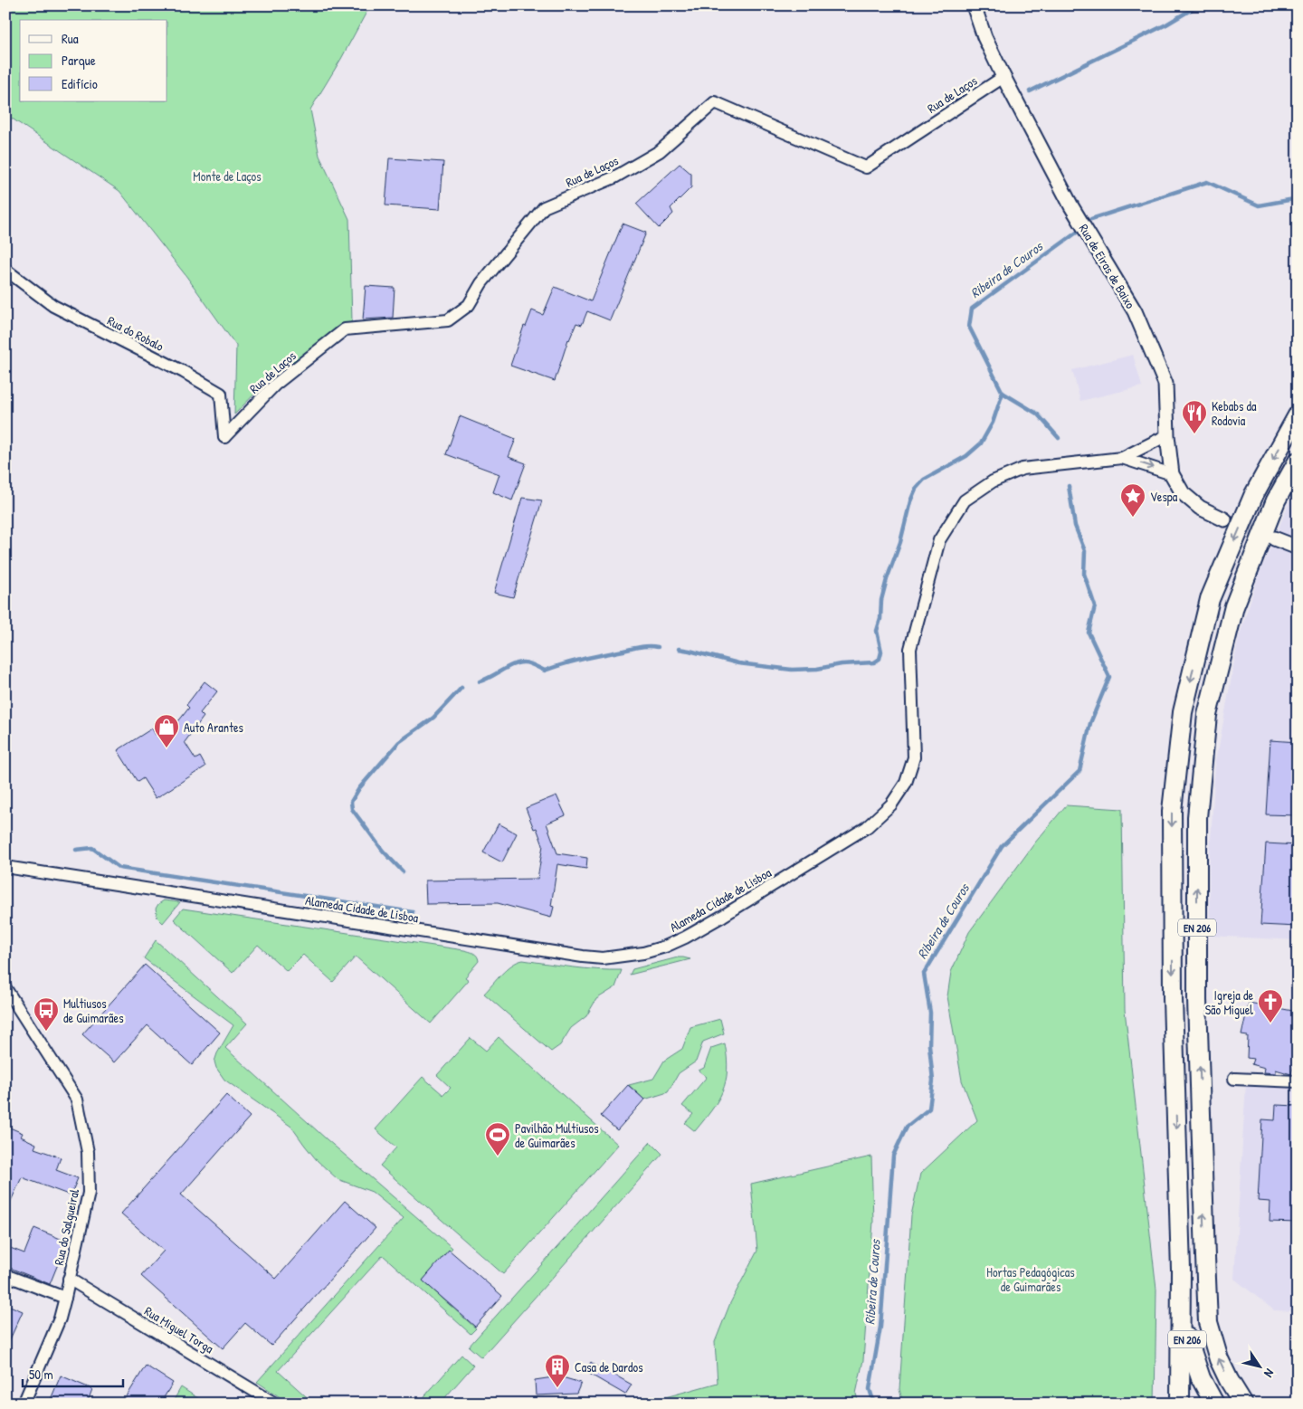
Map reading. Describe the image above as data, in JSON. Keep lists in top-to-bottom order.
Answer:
{
  "streets": {
    "highway": ["EN 206"],
    "street": [
      "Rua de Laços",
      "Rua de Eiras de Baixo",
      "Rua do Robalo",
      "Alameda Cidade de Lisboa",
      "Rua do Salgueiral",
      "Rua Miguel Torga"
    ]
  },
  "crossings": [
    ["Rua de Laços", "Rua de Eiras de Baixo"],
    ["Rua de Laços", "Rua do Robalo"],
    ["Rua de Eiras de Baixo", "Alameda Cidade de Lisboa"],
    ["Rua do Salgueiral", "Rua Miguel Torga"]
  ],
  "water": ["Ribeira de Couros"],
  "parks": ["Monte de Laços", "Hortas Pedagógicas de Guimarães"],
  "places": {
    "restaurant": ["Kebabs da Rodovia"],
    "place": ["Vespa"],
    "shop": ["Auto Arantes"],
    "church": ["Igreja de São Miguel"],
    "bus stop": ["Multiusos de Guimarães"],
    "sports": ["Pavilhão Multiusos de Guimarães"],
    "building": ["Casa de Dardos"]
  },
  "legend": ["Rua", "Parque", "Edifício"],
  "scale_bar": "50 m",
  "north": "bottom right"
}
